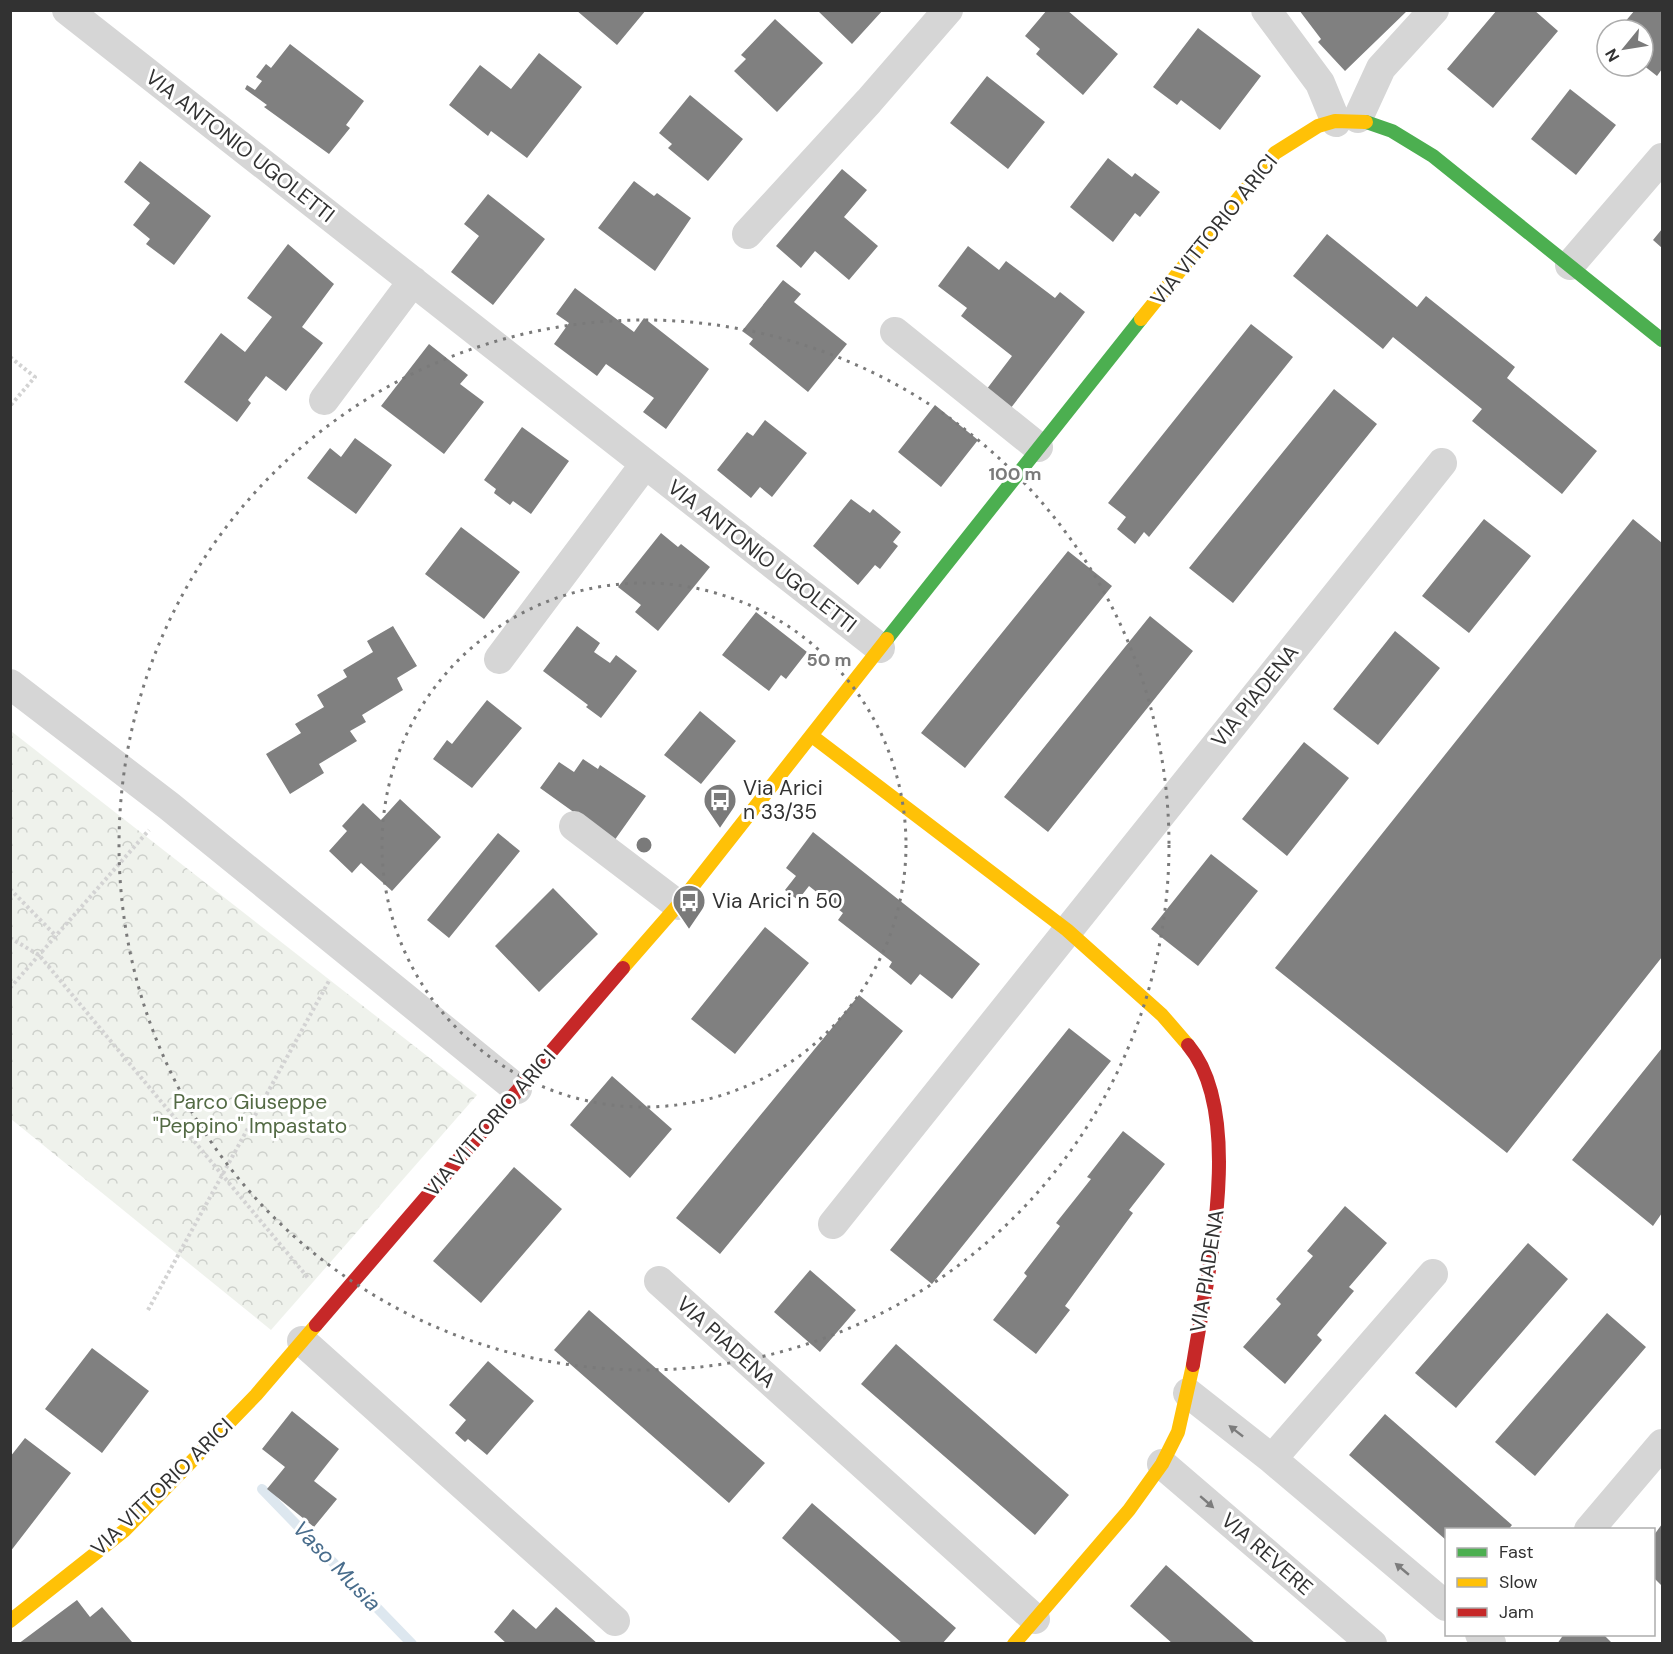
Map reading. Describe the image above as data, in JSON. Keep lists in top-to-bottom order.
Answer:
{
  "streets": {
    "street": [
      "VIA ANTONIO UGOLETTI",
      "VIA VITTORIO ARICI",
      "VIA PIADENA",
      "VIA REVERE"
    ]
  },
  "crossings": [
    ["VIA ANTONIO UGOLETTI", "VIA VITTORIO ARICI"],
    ["VIA VITTORIO ARICI", "VIA PIADENA"],
    ["VIA PIADENA", "VIA REVERE"]
  ],
  "water": ["Vaso Musia"],
  "parks": ["Parco Giuseppe \"Peppino\" Impastato"],
  "places": {
    "bus stop": ["Via Arici n 33/35", "Via Arici n 50"]
  },
  "legend": ["Fast", "Slow", "Jam"],
  "north": "bottom left",
  "rings": ["100 m", "50 m"]
}
